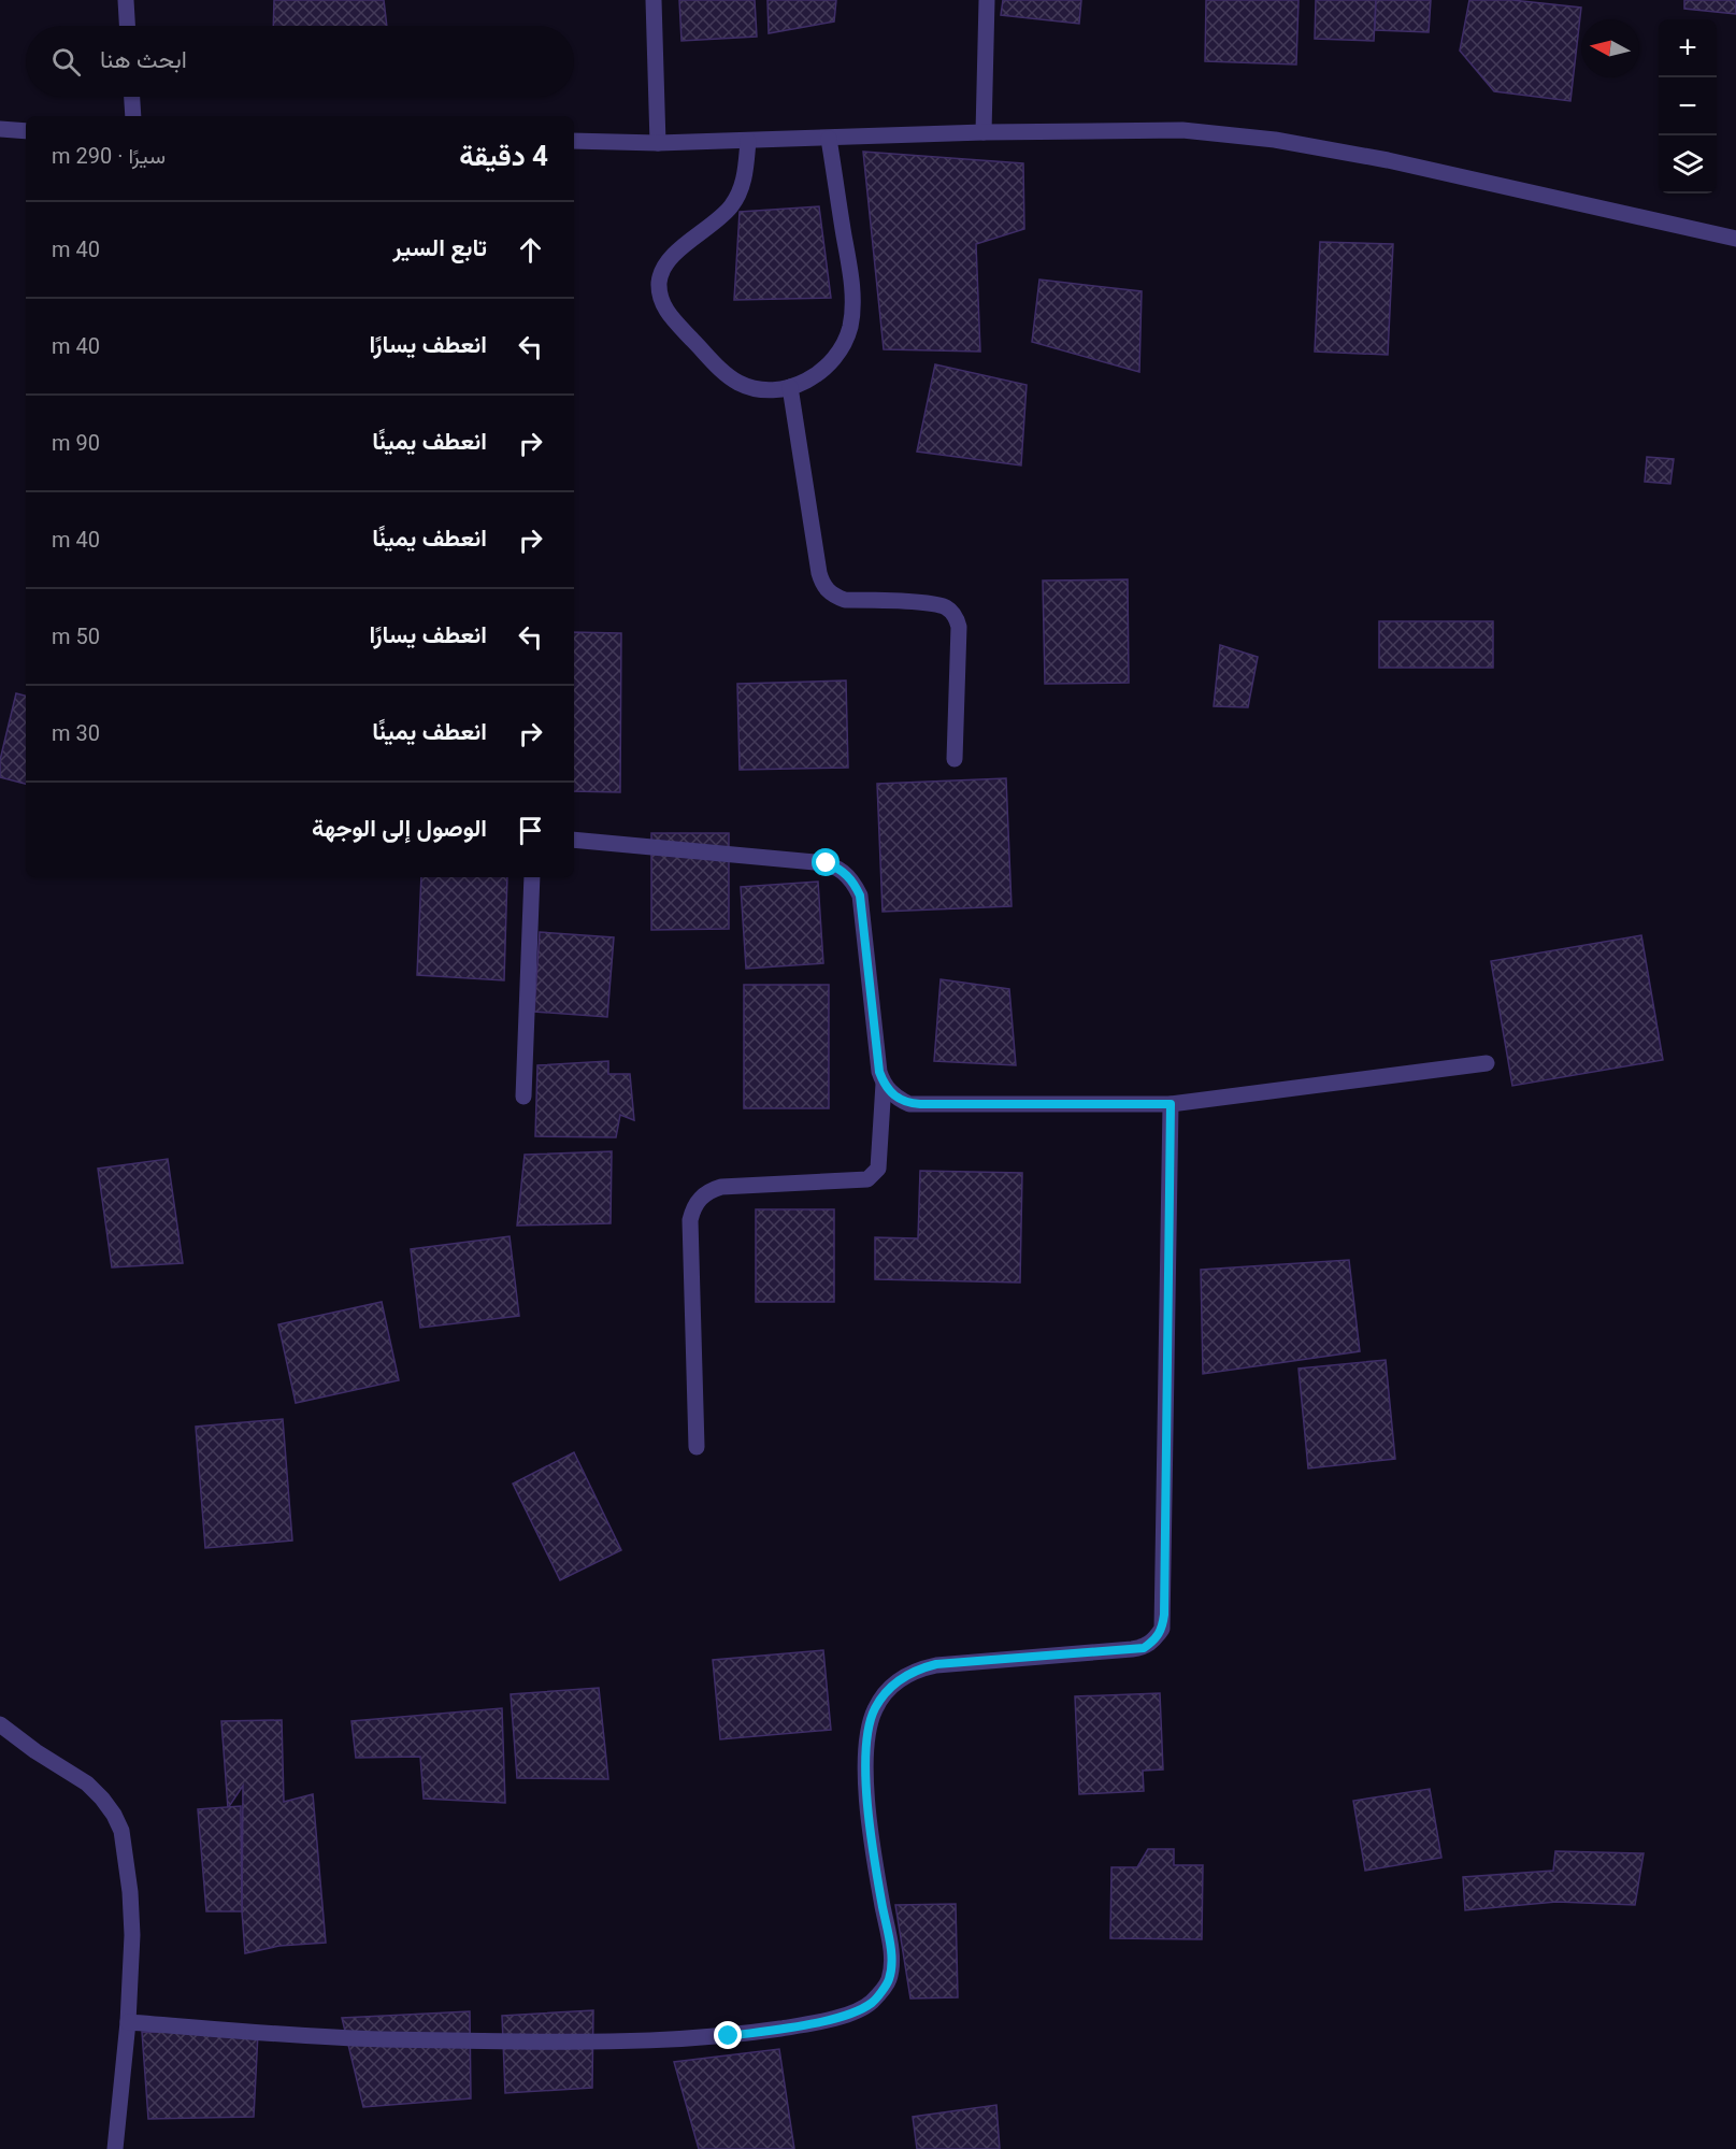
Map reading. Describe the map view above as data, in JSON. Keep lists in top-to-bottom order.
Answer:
{
  "north": "left",
  "page": {
    "map_buttons": ["+", "−"],
    "search": "ابحث هنا",
    "heading": ["4 دقيقة", "سيرًا · 290 m"],
    "list": [
      ["تابع السير", "40 m"],
      ["انعطف يسارًا", "40 m"],
      ["انعطف يمينًا", "90 m"],
      ["انعطف يمينًا", "40 m"],
      ["انعطف يسارًا", "50 m"],
      ["انعطف يمينًا", "30 m"],
      "الوصول إلى الوجهة"
    ]
  }
}
